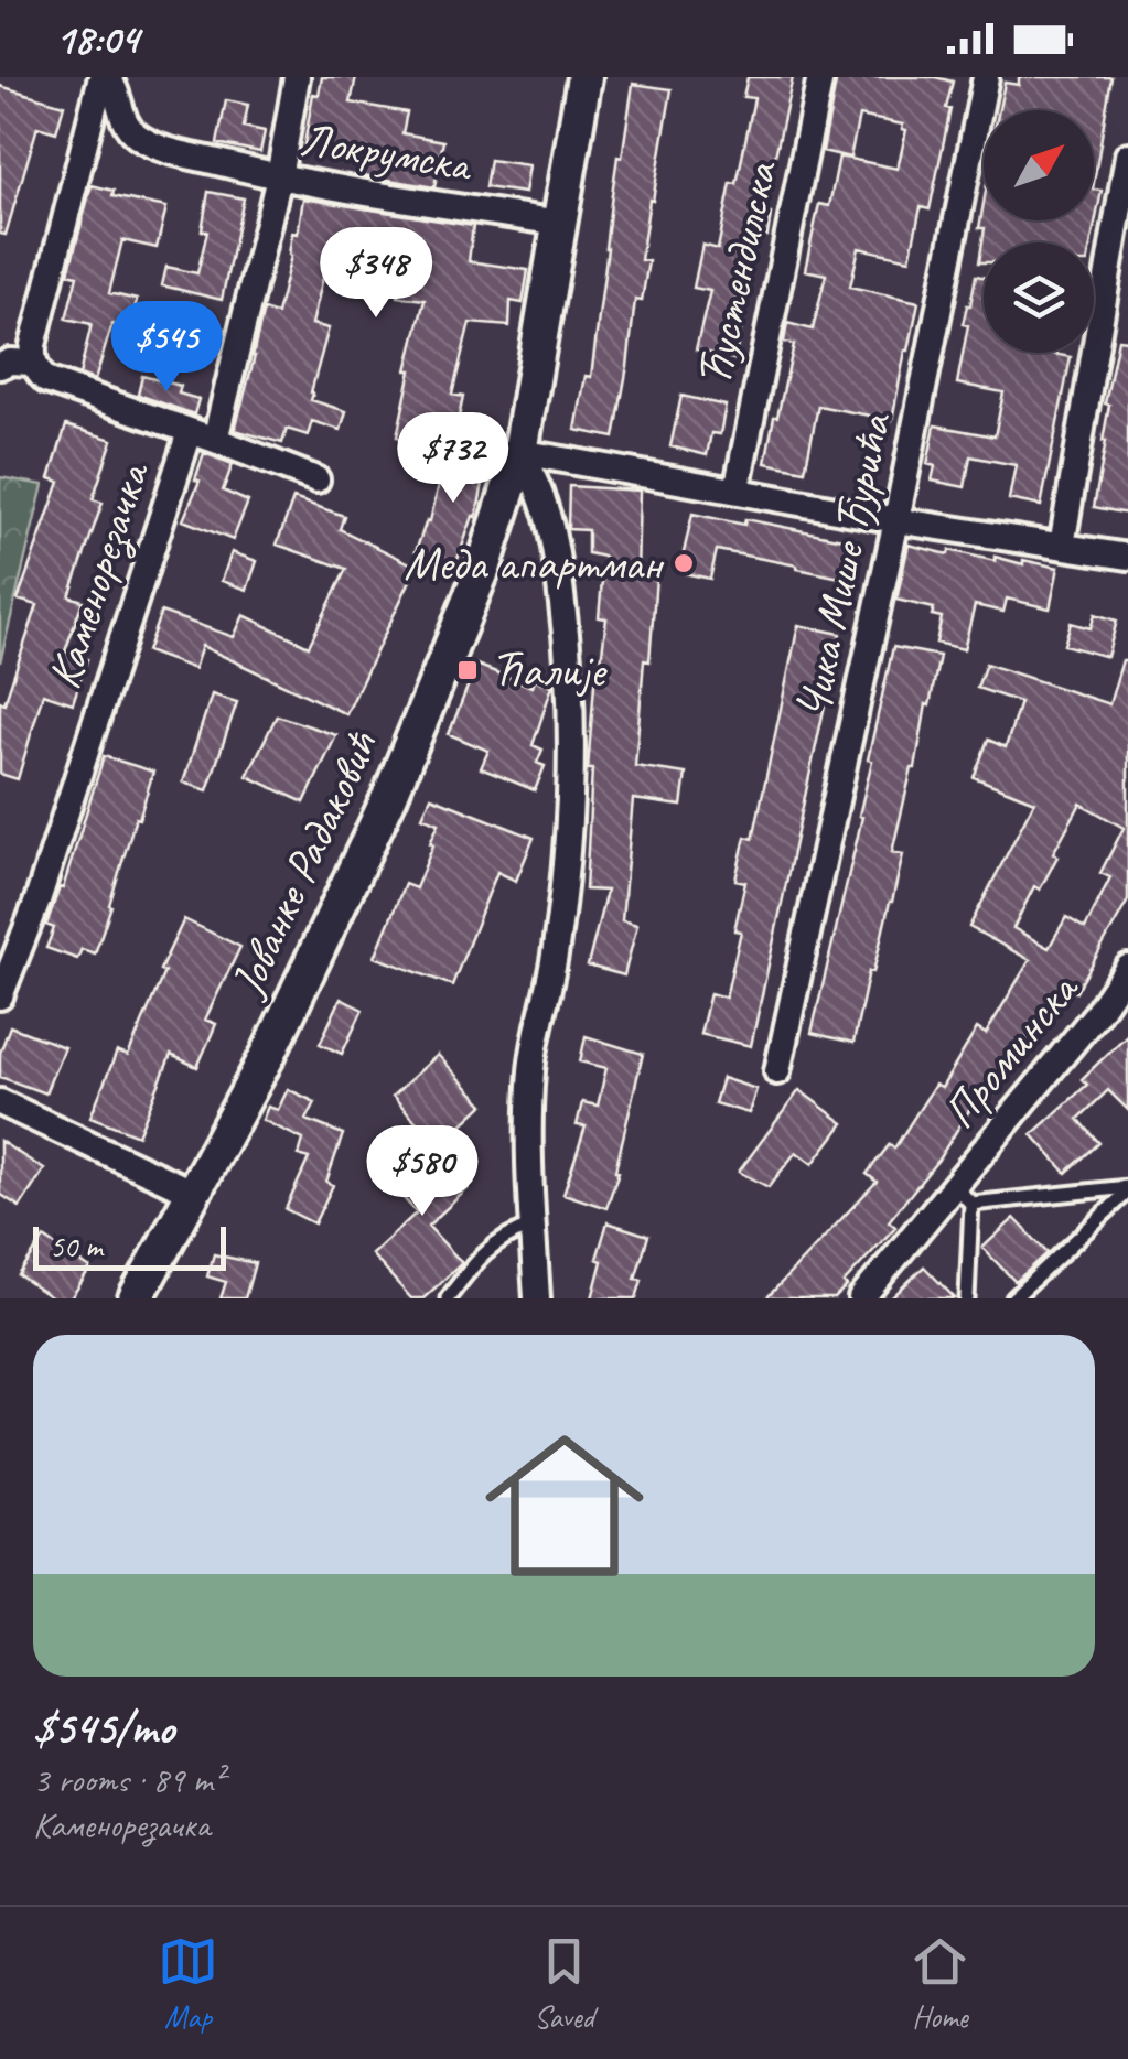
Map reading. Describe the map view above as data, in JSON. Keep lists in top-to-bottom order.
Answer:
{
  "streets": {
    "main road": ["Јованке Радаковић"],
    "street": [
      "Локрумска",
      "Ћустендилска",
      "Чика Мише Ђурића",
      "Каменорезачка",
      "Проминска"
    ]
  },
  "crossings": [
    ["Локрумска", "Каменорезачка"],
    ["Локрумска", "Јованке Радаковић"]
  ],
  "places": {
    "other": ["Меда апартман"],
    "transit": ["Ћалије"]
  },
  "scale_bar": "50 m",
  "north": "top right",
  "page": {
    "status": "18:04",
    "price": [
      "$348",
      "$545",
      "$732",
      "$580"
    ],
    "scale": "50 m",
    "list": [
      {
        "name": "$545/mo",
        "note": "3 rooms · 89 m² · Каменорезачка"
      }
    ],
    "tabs": ["Map", "Saved", "Home"]
  }
}
